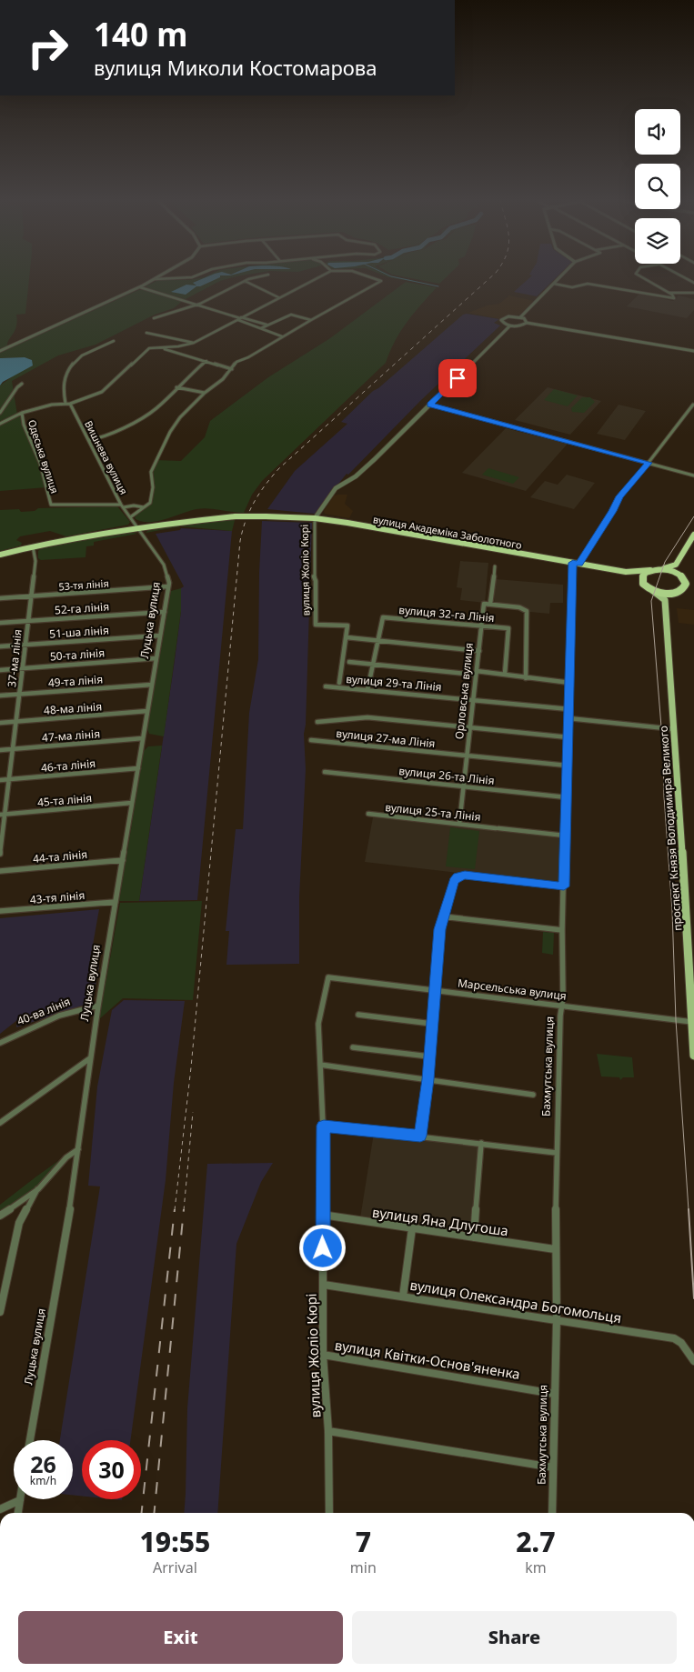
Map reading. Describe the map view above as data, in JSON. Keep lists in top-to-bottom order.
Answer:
{
  "streets": {
    "highway": ["вулиця Академіка Заболотного"],
    "main road": ["проспект Князя Володимира Великого"],
    "street": [
      "Одеська вулиця",
      "Вишнева вулиця",
      "вулиця Жоліо Кюрі",
      "53-тя лінія",
      "52-га лінія",
      "вулиця 32-га Лінія",
      "Луцька вулиця",
      "51-ша лінія",
      "50-та лінія",
      "37-ма лінія",
      "49-та лінія",
      "вулиця 29-та Лінія",
      "Орловська вулиця",
      "48-ма лінія",
      "47-ма лінія",
      "вулиця 27-ма Лінія",
      "46-та лінія",
      "вулиця 26-та Лінія",
      "45-та лінія",
      "вулиця 25-та Лінія",
      "44-та лінія",
      "43-тя лінія",
      "Марсельська вулиця",
      "40-ва лінія",
      "Бахмутська вулиця",
      "вулиця Яна Длугоша",
      "вулиця Олександра Богомольця",
      "вулиця Квітки-Основ'яненка"
    ]
  },
  "crossings": [
    ["Одеська вулиця", "Вишнева вулиця"],
    ["Вишнева вулиця", "вулиця Академіка Заболотного"],
    ["Вишнева вулиця", "Луцька вулиця"],
    ["вулиця Академіка Заболотного", "вулиця Жоліо Кюрі"],
    ["вулиця Академіка Заболотного", "Луцька вулиця"],
    ["вулиця Академіка Заболотного", "37-ма лінія"],
    ["вулиця Академіка Заболотного", "Бахмутська вулиця"],
    ["вулиця Жоліо Кюрі", "Марсельська вулиця"],
    ["вулиця Жоліо Кюрі", "вулиця Яна Длугоша"],
    ["вулиця Жоліо Кюрі", "вулиця Олександра Богомольця"],
    ["вулиця Жоліо Кюрі", "вулиця Квітки-Основ'яненка"],
    ["53-тя лінія", "Луцька вулиця"],
    ["53-тя лінія", "37-ма лінія"],
    ["52-га лінія", "Луцька вулиця"],
    ["52-га лінія", "37-ма лінія"],
    ["вулиця 32-га Лінія", "Орловська вулиця"],
    ["Луцька вулиця", "51-ша лінія"],
    ["Луцька вулиця", "50-та лінія"],
    ["Луцька вулиця", "49-та лінія"],
    ["Луцька вулиця", "48-ма лінія"],
    ["Луцька вулиця", "47-ма лінія"],
    ["Луцька вулиця", "46-та лінія"],
    ["Луцька вулиця", "45-та лінія"],
    ["Луцька вулиця", "44-та лінія"],
    ["Луцька вулиця", "43-тя лінія"],
    ["Луцька вулиця", "40-ва лінія"],
    ["51-ша лінія", "37-ма лінія"],
    ["50-та лінія", "37-ма лінія"],
    ["37-ма лінія", "49-та лінія"],
    ["37-ма лінія", "48-ма лінія"],
    ["37-ма лінія", "47-ма лінія"],
    ["37-ма лінія", "46-та лінія"],
    ["37-ма лінія", "45-та лінія"],
    ["вулиця 29-та Лінія", "Орловська вулиця"],
    ["вулиця 29-та Лінія", "Бахмутська вулиця"],
    ["Орловська вулиця", "вулиця 27-ма Лінія"],
    ["Орловська вулиця", "вулиця 26-та Лінія"],
    ["Орловська вулиця", "вулиця 25-та Лінія"],
    ["вулиця 27-ма Лінія", "Бахмутська вулиця"],
    ["вулиця 26-та Лінія", "Бахмутська вулиця"],
    ["вулиця 25-та Лінія", "Бахмутська вулиця"],
    ["проспект Князя Володимира Великого", "Марсельська вулиця"],
    ["Марсельська вулиця", "Бахмутська вулиця"],
    ["Бахмутська вулиця", "вулиця Яна Длугоша"],
    ["Бахмутська вулиця", "вулиця Олександра Богомольця"],
    ["Бахмутська вулиця", "вулиця Квітки-Основ'яненка"]
  ],
  "page": {
    "turn": ["140 m", "вулиця Миколи Костомарова"],
    "speed": "26 km/h",
    "limit": "30",
    "eta": [
      "19:55",
      "Arrival",
      "7",
      "min",
      "2.7",
      "km"
    ],
    "buttons": ["Exit", "Share"]
  }
}
